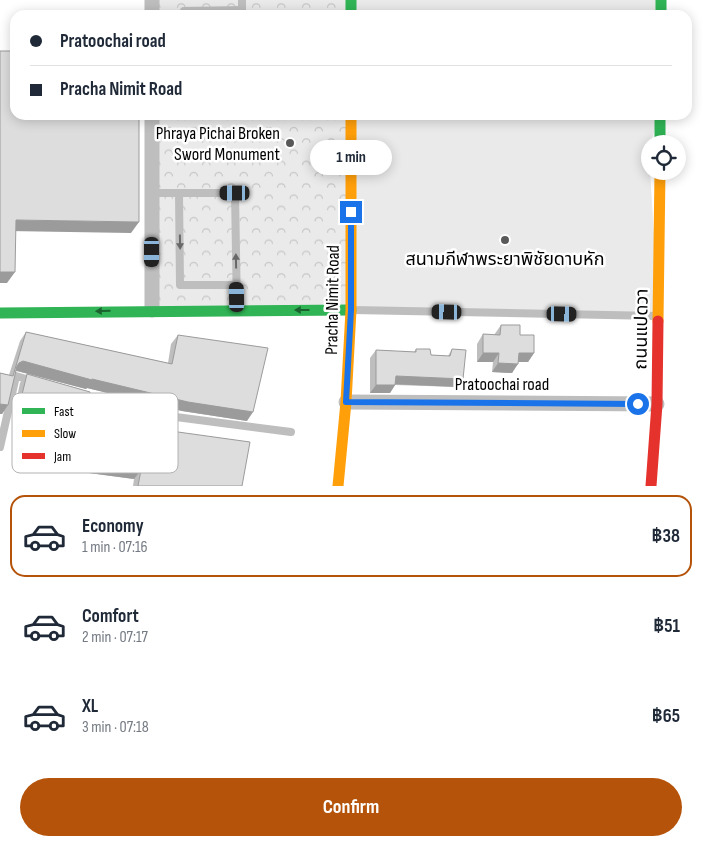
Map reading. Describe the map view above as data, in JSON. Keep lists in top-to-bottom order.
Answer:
{
  "streets": {
    "street": ["Pracha Nimit Road", "ถนนแปดวา", "Pratoochai road"]
  },
  "crossings": [
    ["Pracha Nimit Road", "Pratoochai road"],
    ["ถนนแปดวา", "Pratoochai road"]
  ],
  "places": ["Phraya Pichai Broken Sword Monument", "สนามกีฬาพระยาพิชัยดาบหัก"],
  "legend": ["Fast", "Slow", "Jam"],
  "page": {
    "banner": ["Pratoochai road", "Pracha Nimit Road"],
    "bubble": "1 min",
    "list": [
      {
        "name": "Economy",
        "note": "1 min · 07:16",
        "value": "฿38"
      },
      {
        "name": "Comfort",
        "note": "2 min · 07:17",
        "value": "฿51"
      },
      {
        "name": "XL",
        "note": "3 min · 07:18",
        "value": "฿65"
      }
    ],
    "buttons": "Confirm"
  }
}
